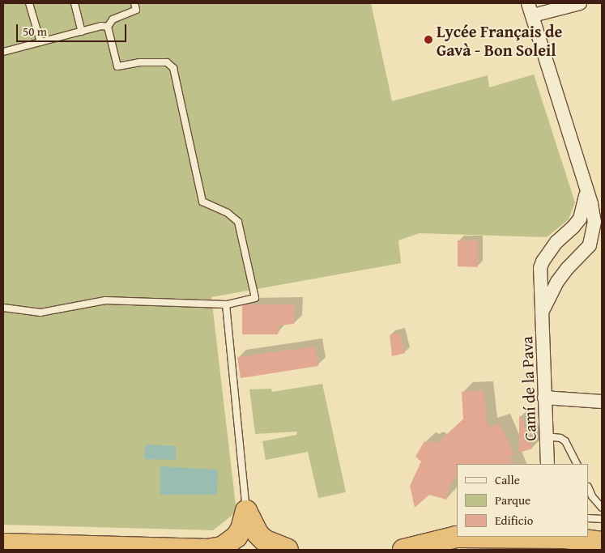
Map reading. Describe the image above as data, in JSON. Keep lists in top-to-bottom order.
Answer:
{
  "streets": {
    "street": ["Camí de la Pava"]
  },
  "places": ["Lycée Français de Gavà - Bon Soleil"],
  "legend": ["Calle", "Parque", "Edificio"],
  "scale_bar": "50 m"
}
